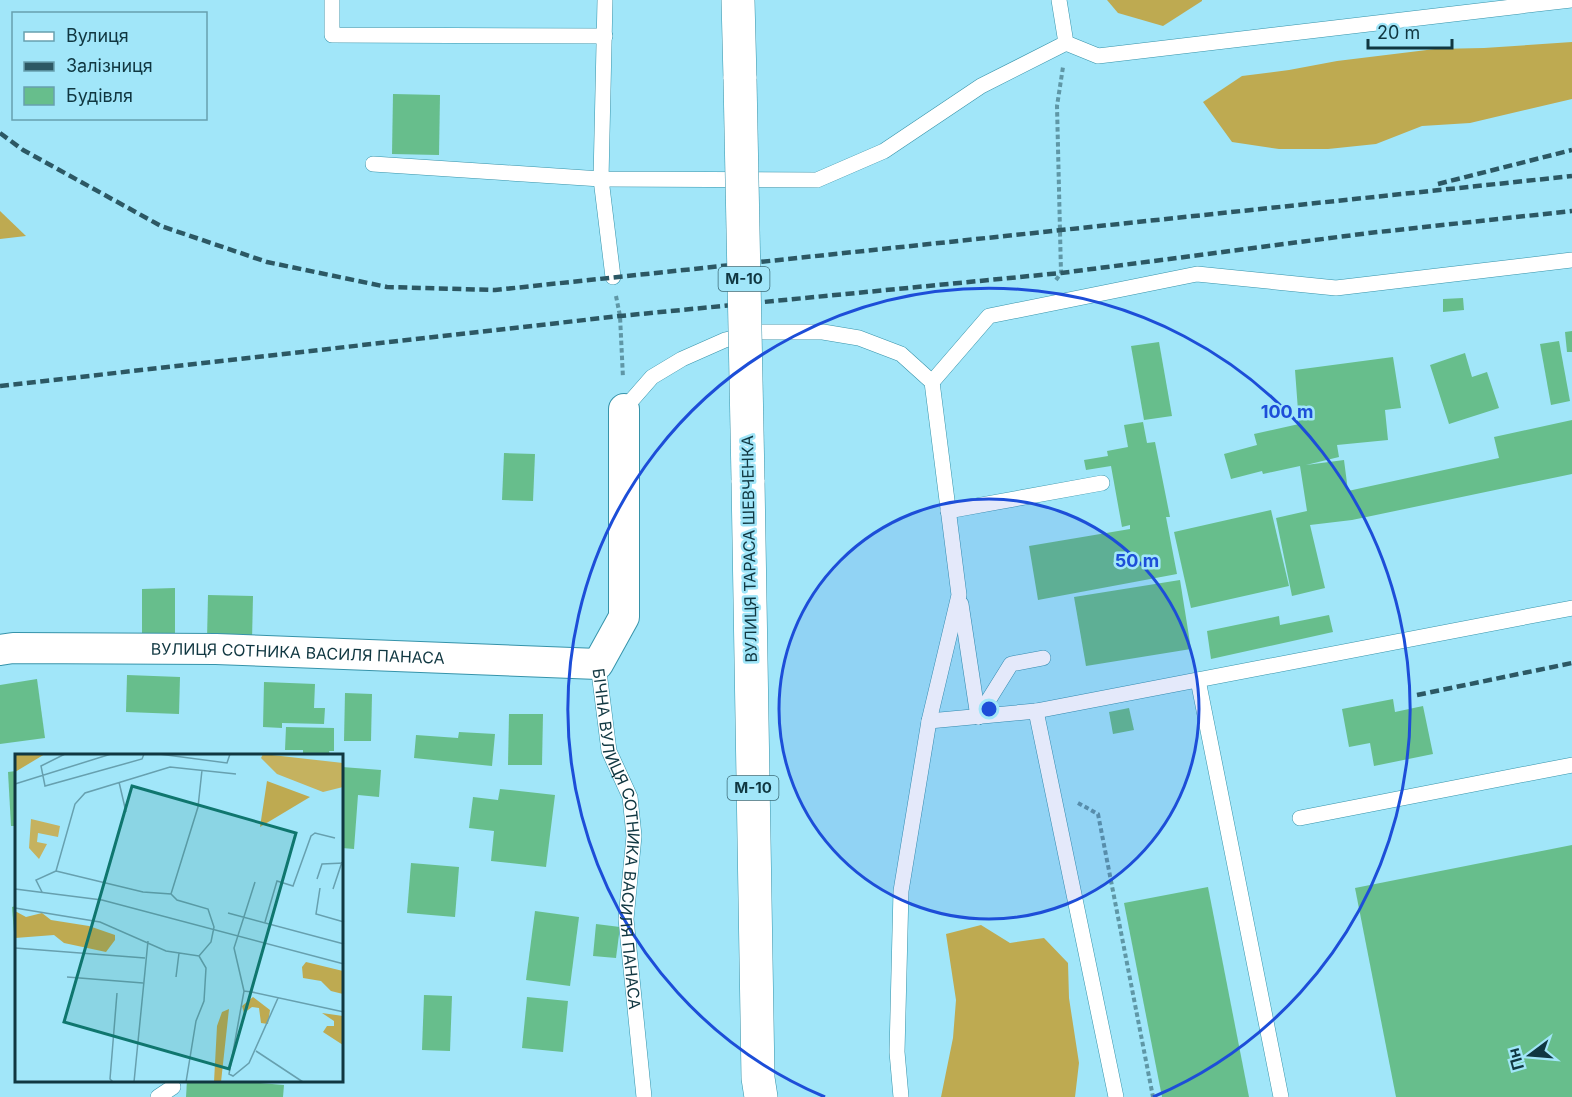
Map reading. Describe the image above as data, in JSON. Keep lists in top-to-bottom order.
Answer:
{
  "streets": {
    "main road": ["М-10", "ВУЛИЦЯ ТАРАСА ШЕВЧЕНКА"],
    "street": ["ВУЛИЦЯ СОТНИКА ВАСИЛЯ ПАНАСА", "БІЧНА ВУЛИЦЯ СОТНИКА ВАСИЛЯ ПАНАСА"]
  },
  "crossings": [
    ["ВУЛИЦЯ СОТНИКА ВАСИЛЯ ПАНАСА", "БІЧНА ВУЛИЦЯ СОТНИКА ВАСИЛЯ ПАНАСА"]
  ],
  "legend": ["Вулиця", "Залізниця", "Будівля"],
  "scale_bar": "20 m",
  "north": "left",
  "rings": ["100 m", "50 m"]
}
